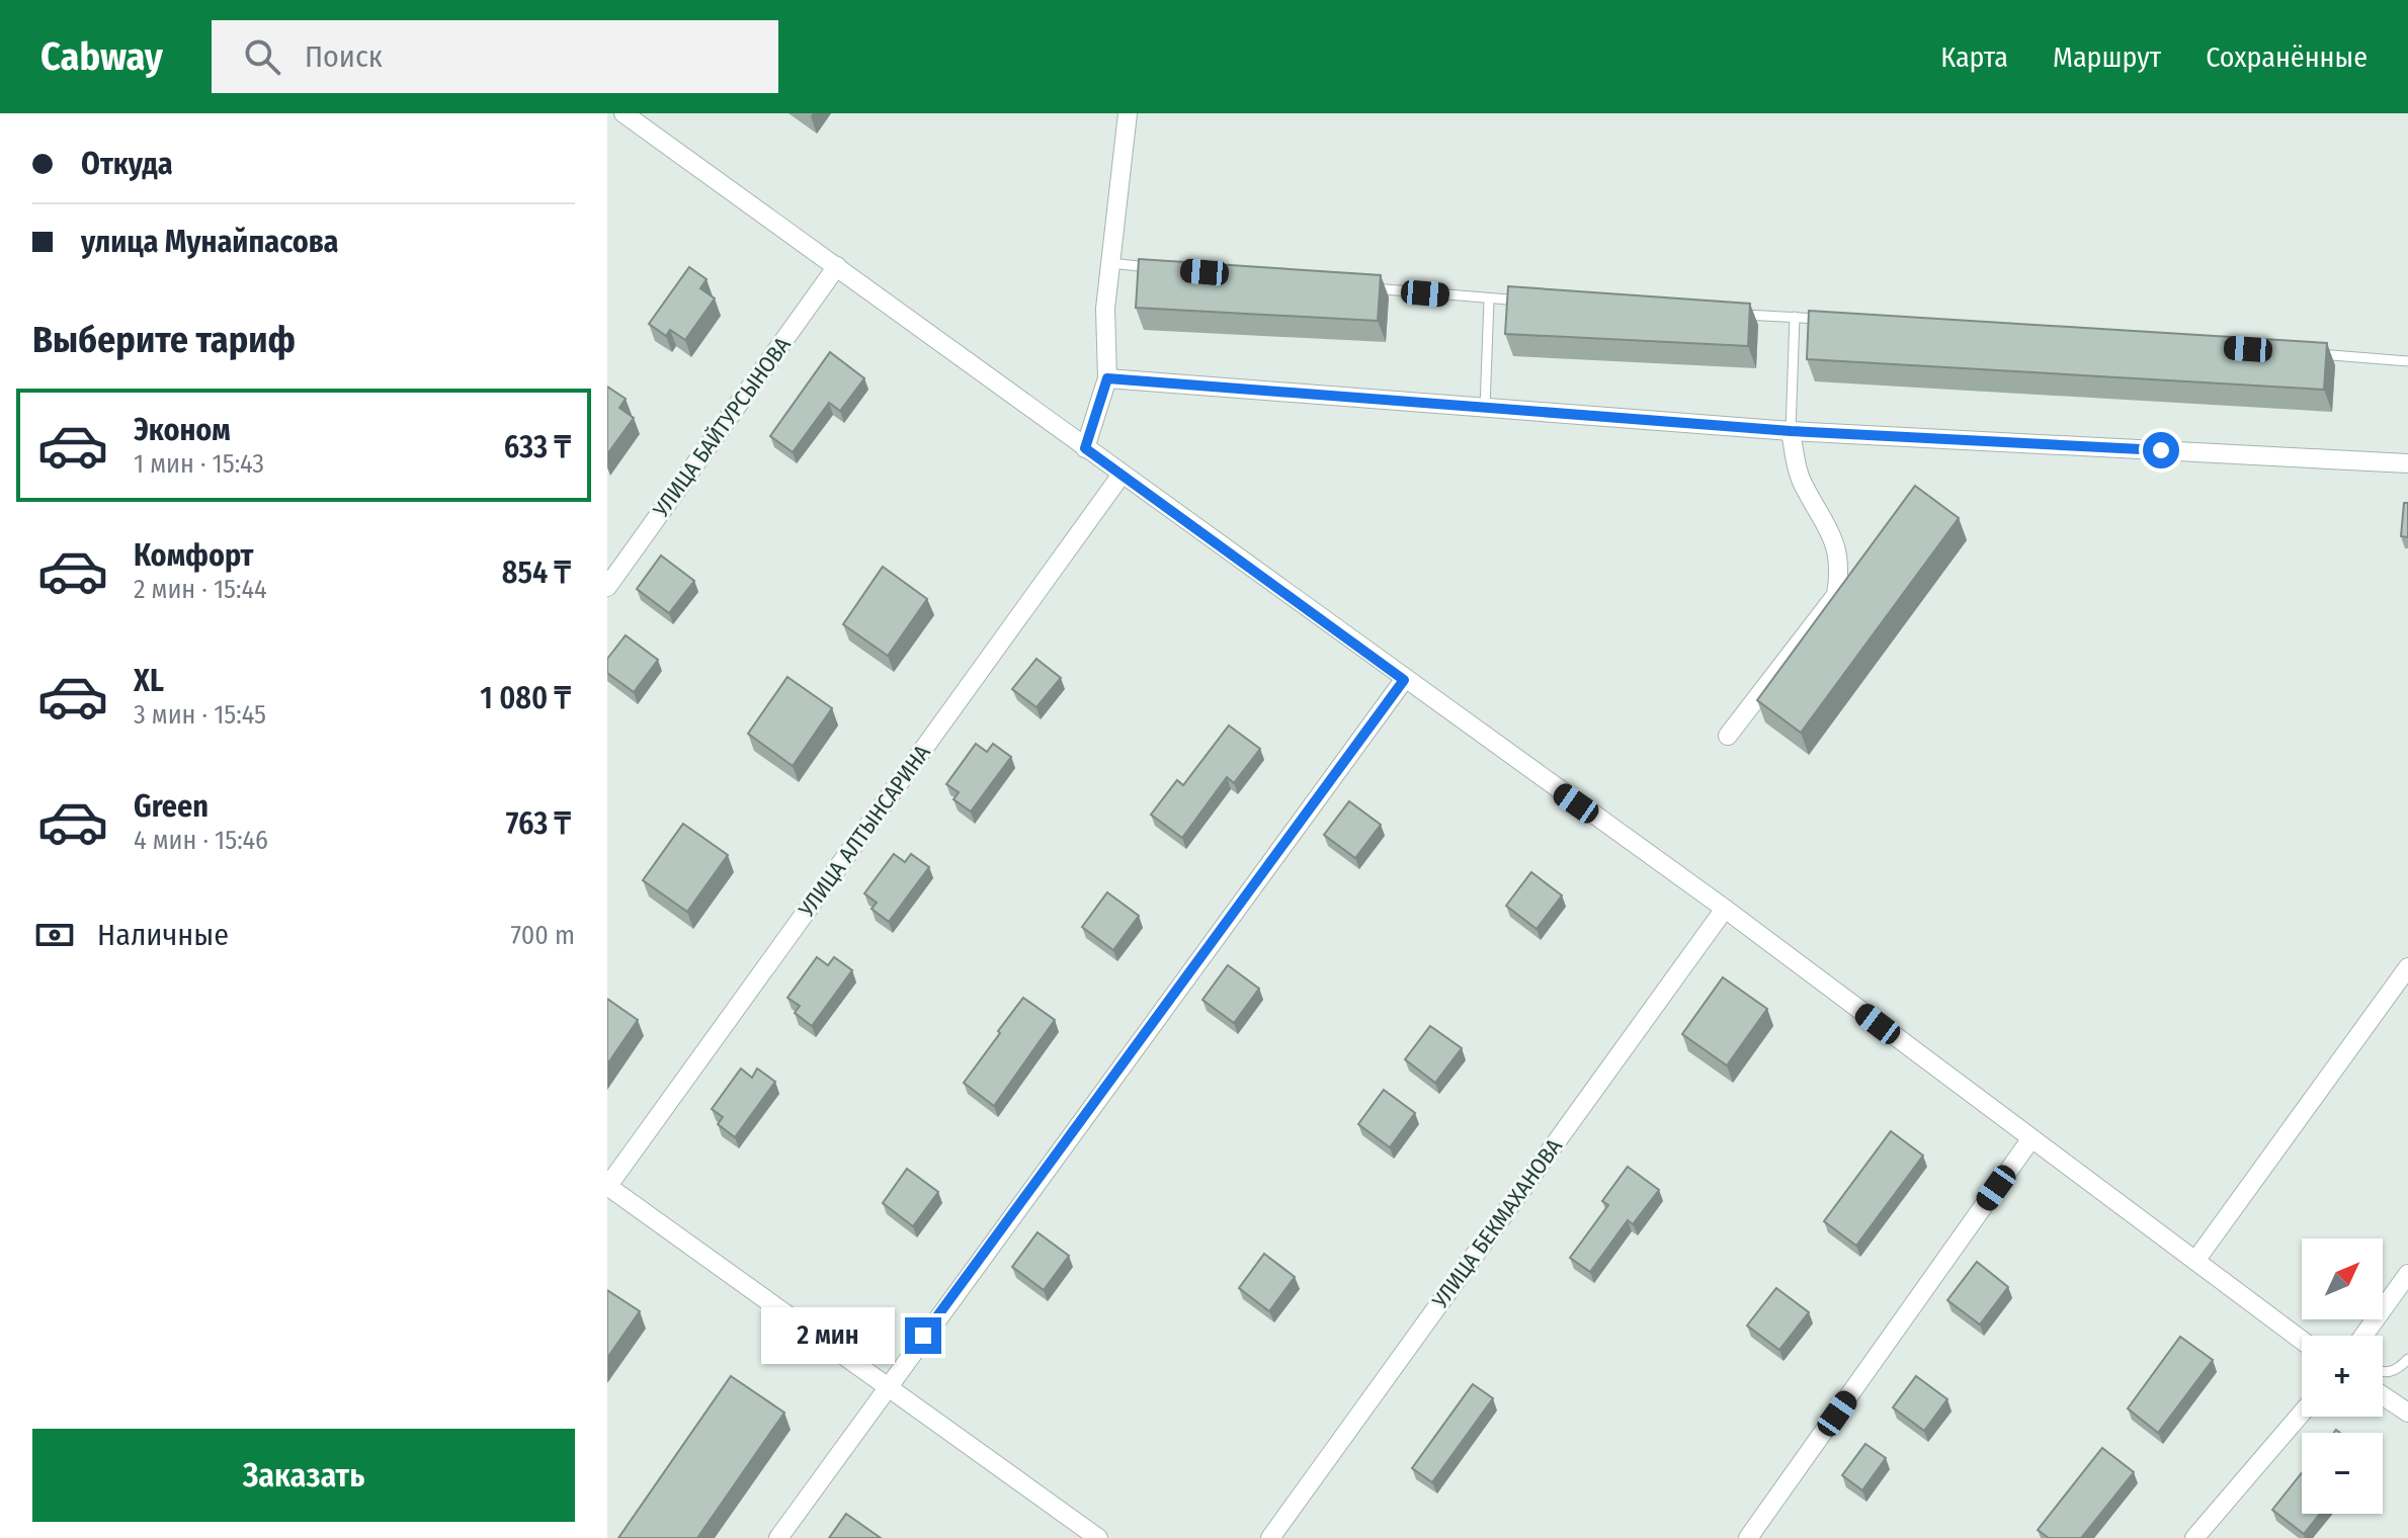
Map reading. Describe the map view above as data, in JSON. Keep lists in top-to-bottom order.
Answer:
{
  "streets": {
    "street": ["УЛИЦА БАЙТУРСЫНОВА", "УЛИЦА АЛТЫНСАРИНА", "УЛИЦА БЕКМАХАНОВА"]
  },
  "north": "top right",
  "page": {
    "header": "Cabway",
    "search": "Поиск",
    "nav": ["Карта", "Маршрут", "Сохранённые"],
    "banner": ["Откуда", "улица Мунайпасова"],
    "heading": "Выберите тариф",
    "list": [
      {
        "name": "Эконом",
        "note": "1 мин · 15:43",
        "value": "633 ₸"
      },
      {
        "name": "Комфорт",
        "note": "2 мин · 15:44",
        "value": "854 ₸"
      },
      {
        "name": "XL",
        "note": "3 мин · 15:45",
        "value": "1 080 ₸"
      },
      {
        "name": "Green",
        "note": "4 мин · 15:46",
        "value": "763 ₸"
      }
    ],
    "pay": ["Наличные", "700 m"],
    "map_buttons": ["+", "−"],
    "bubble": "2 мин",
    "buttons": "Заказать"
  }
}
